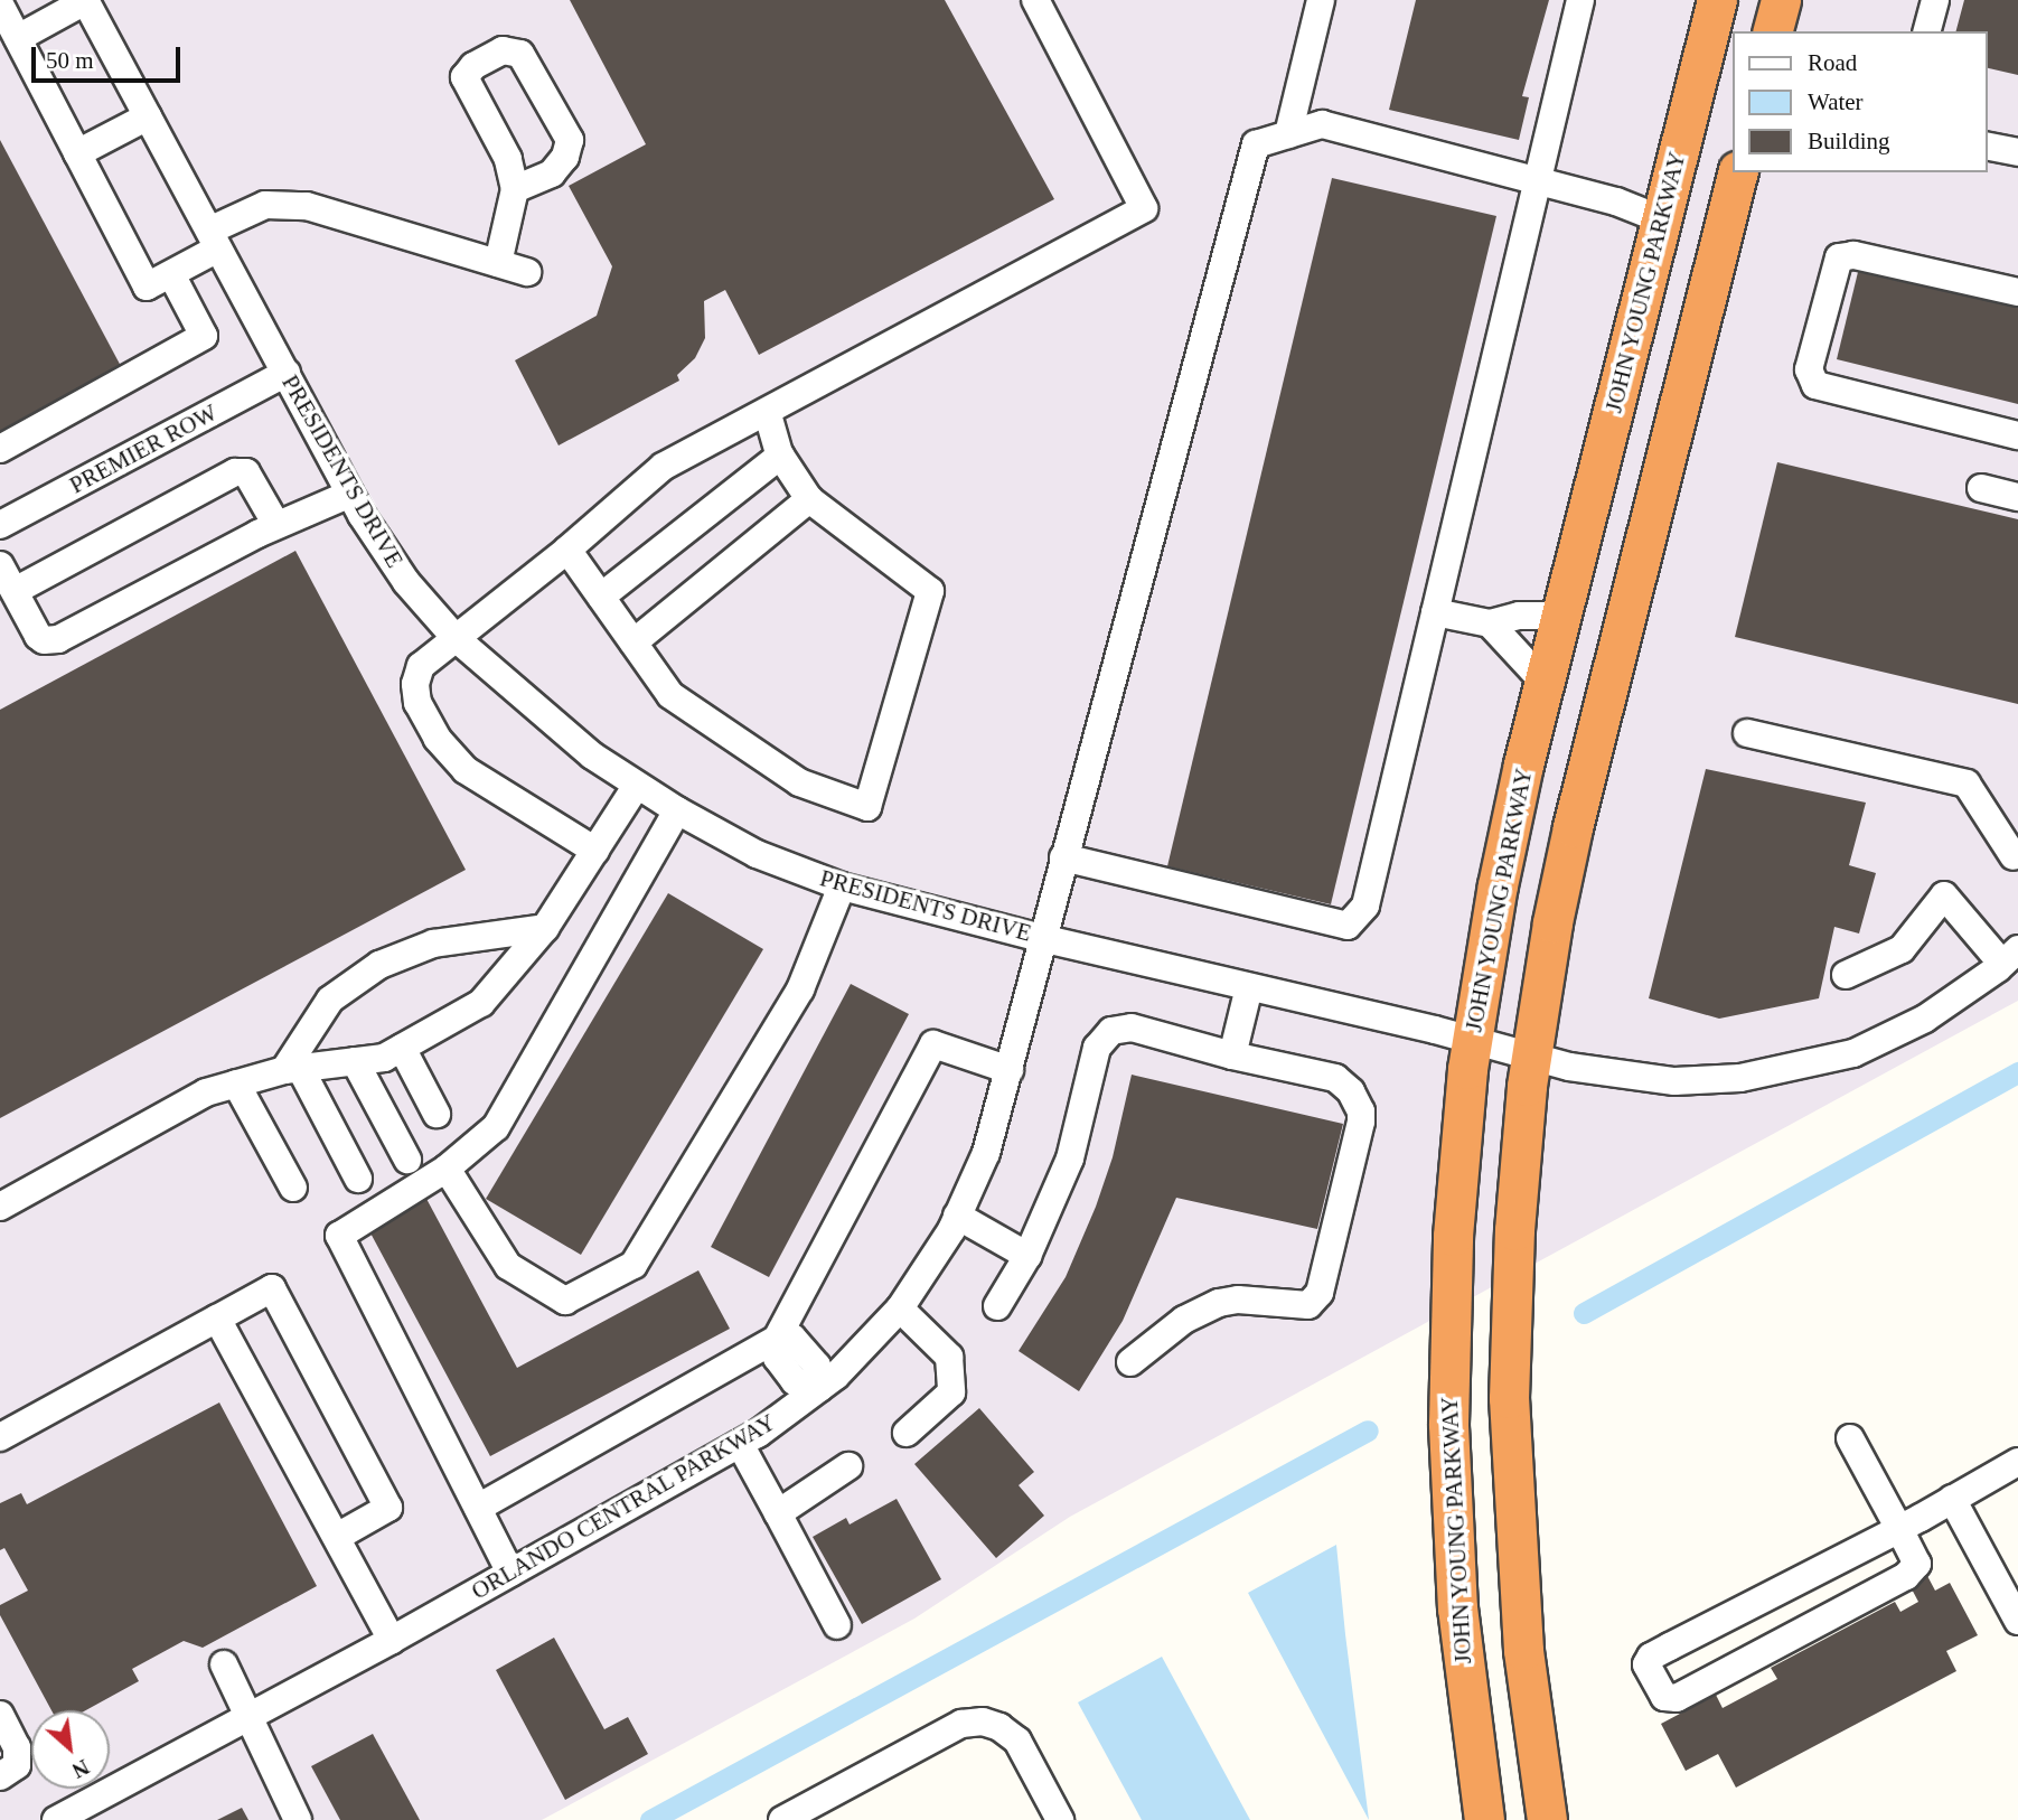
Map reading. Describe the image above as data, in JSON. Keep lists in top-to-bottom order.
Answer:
{
  "streets": {
    "highway": ["JOHN YOUNG PARKWAY"],
    "street": ["PREMIER ROW", "PRESIDENTS DRIVE", "ORLANDO CENTRAL PARKWAY"]
  },
  "crossings": [
    ["JOHN YOUNG PARKWAY", "PRESIDENTS DRIVE"],
    ["PREMIER ROW", "PRESIDENTS DRIVE"],
    ["PRESIDENTS DRIVE", "ORLANDO CENTRAL PARKWAY"]
  ],
  "legend": ["Road", "Water", "Building"],
  "scale_bar": "50 m",
  "north": "bottom right"
}
